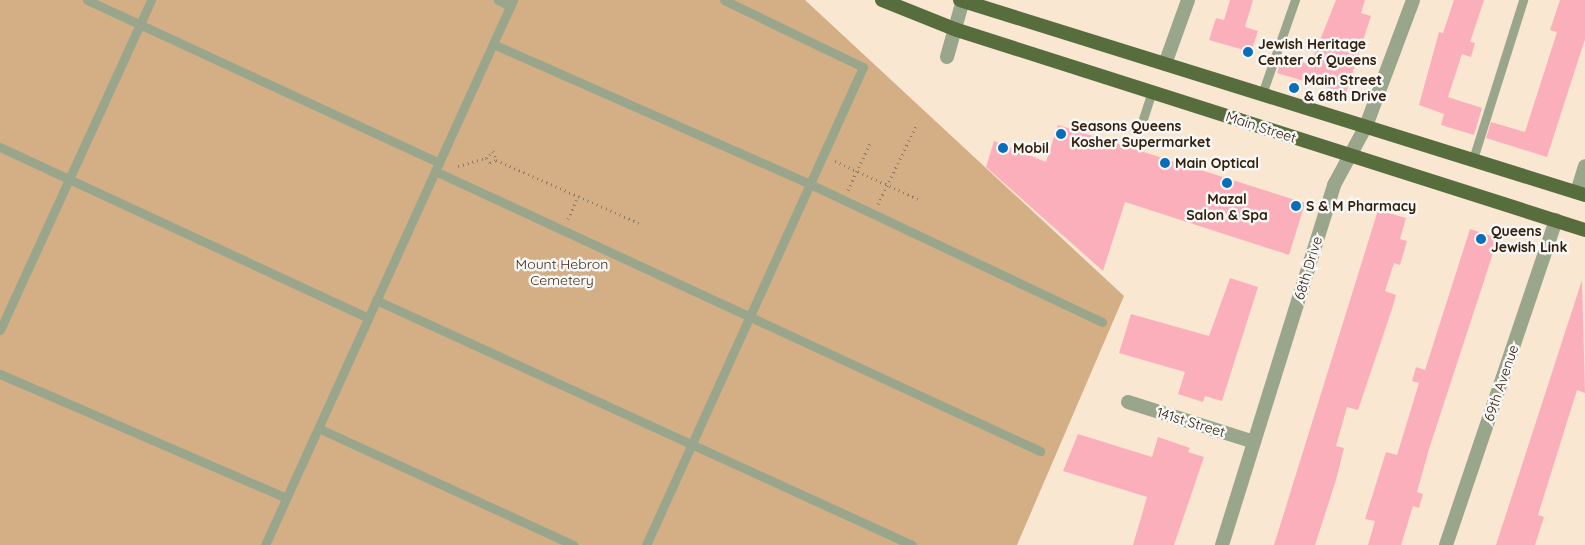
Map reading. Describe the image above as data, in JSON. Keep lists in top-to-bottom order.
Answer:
{
  "streets": {
    "main road": ["Main Street"],
    "street": ["68th Drive", "69th Avenue", "141st Street"]
  },
  "crossings": [
    ["Main Street", "68th Drive"],
    ["Main Street", "69th Avenue"],
    ["68th Drive", "141st Street"]
  ],
  "parks": ["Mount Hebron Cemetery"],
  "places": [
    "Jewish Heritage Center of Queens",
    "Main Street & 68th Drive",
    "Seasons Queens Kosher Supermarket",
    "Mobil",
    "Main Optical",
    "Mazal Salon & Spa",
    "S & M Pharmacy",
    "Queens Jewish Link"
  ]
}
